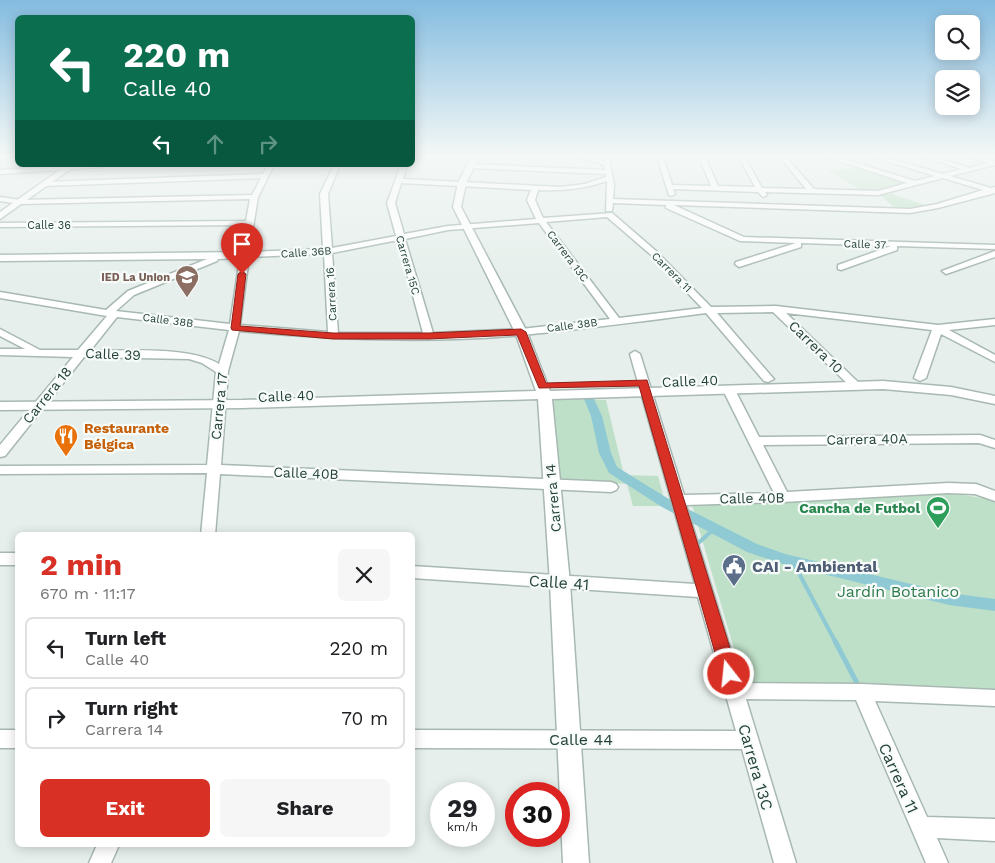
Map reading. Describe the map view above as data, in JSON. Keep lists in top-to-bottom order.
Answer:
{
  "streets": {
    "street": [
      "Calle 36",
      "Calle 37",
      "Calle 36B",
      "Carrera 13C",
      "Carrera 15C",
      "Carrera 11",
      "Carrera 16",
      "Calle 38B",
      "Carrera 10",
      "Calle 39",
      "Calle 40",
      "Carrera 18",
      "Carrera 17",
      "Carrera 40A",
      "Calle 40B",
      "Carrera 14",
      "Calle 41",
      "Calle 44"
    ]
  },
  "crossings": [
    ["Calle 36", "Carrera 17"],
    ["Calle 36B", "Carrera 13C"],
    ["Calle 36B", "Carrera 15C"],
    ["Calle 36B", "Carrera 11"],
    ["Calle 36B", "Carrera 16"],
    ["Calle 36B", "Carrera 18"],
    ["Calle 36B", "Carrera 17"],
    ["Calle 36B", "Carrera 14"],
    ["Carrera 13C", "Calle 38B"],
    ["Carrera 13C", "Calle 40"],
    ["Carrera 13C", "Calle 40B"],
    ["Carrera 13C", "Calle 41"],
    ["Carrera 13C", "Calle 44"],
    ["Carrera 15C", "Calle 38B"],
    ["Carrera 11", "Calle 38B"],
    ["Carrera 11", "Calle 40"],
    ["Carrera 16", "Calle 38B"],
    ["Calle 38B", "Carrera 10"],
    ["Calle 38B", "Carrera 18"],
    ["Calle 38B", "Carrera 17"],
    ["Calle 38B", "Carrera 14"],
    ["Carrera 10", "Calle 40"],
    ["Calle 39", "Carrera 18"],
    ["Calle 39", "Carrera 17"],
    ["Calle 40", "Carrera 18"],
    ["Calle 40", "Carrera 17"],
    ["Calle 40", "Carrera 14"],
    ["Carrera 17", "Calle 40B"],
    ["Calle 40B", "Carrera 14"],
    ["Carrera 14", "Calle 41"],
    ["Carrera 14", "Calle 44"]
  ],
  "parks": ["Jardín Botanico"],
  "places": {
    "school or university": ["IED La Union"],
    "restaurant": ["Restaurante Bélgica"],
    "sports": ["Cancha de Futbol"],
    "public building": ["CAI - Ambiental"]
  },
  "page": {
    "turn": ["220 m", "Calle 40"],
    "heading": ["2 min", "670 m · 11:17"],
    "list": [
      {
        "name": "Turn left",
        "note": "Calle 40",
        "value": "220 m"
      },
      {
        "name": "Turn right",
        "note": "Carrera 14",
        "value": "70 m"
      }
    ],
    "buttons": ["Exit", "Share"],
    "speed": "29 km/h",
    "limit": "30"
  }
}
